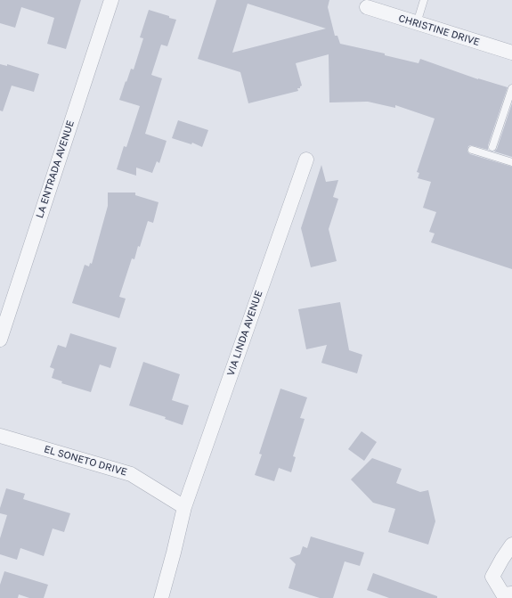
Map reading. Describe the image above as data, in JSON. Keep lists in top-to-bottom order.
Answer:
{
  "streets": {
    "street": [
      "CHRISTINE DRIVE",
      "LA ENTRADA AVENUE",
      "VIA LINDA AVENUE",
      "EL SONETO DRIVE"
    ]
  },
  "crossings": [
    ["VIA LINDA AVENUE", "EL SONETO DRIVE"]
  ]
}
